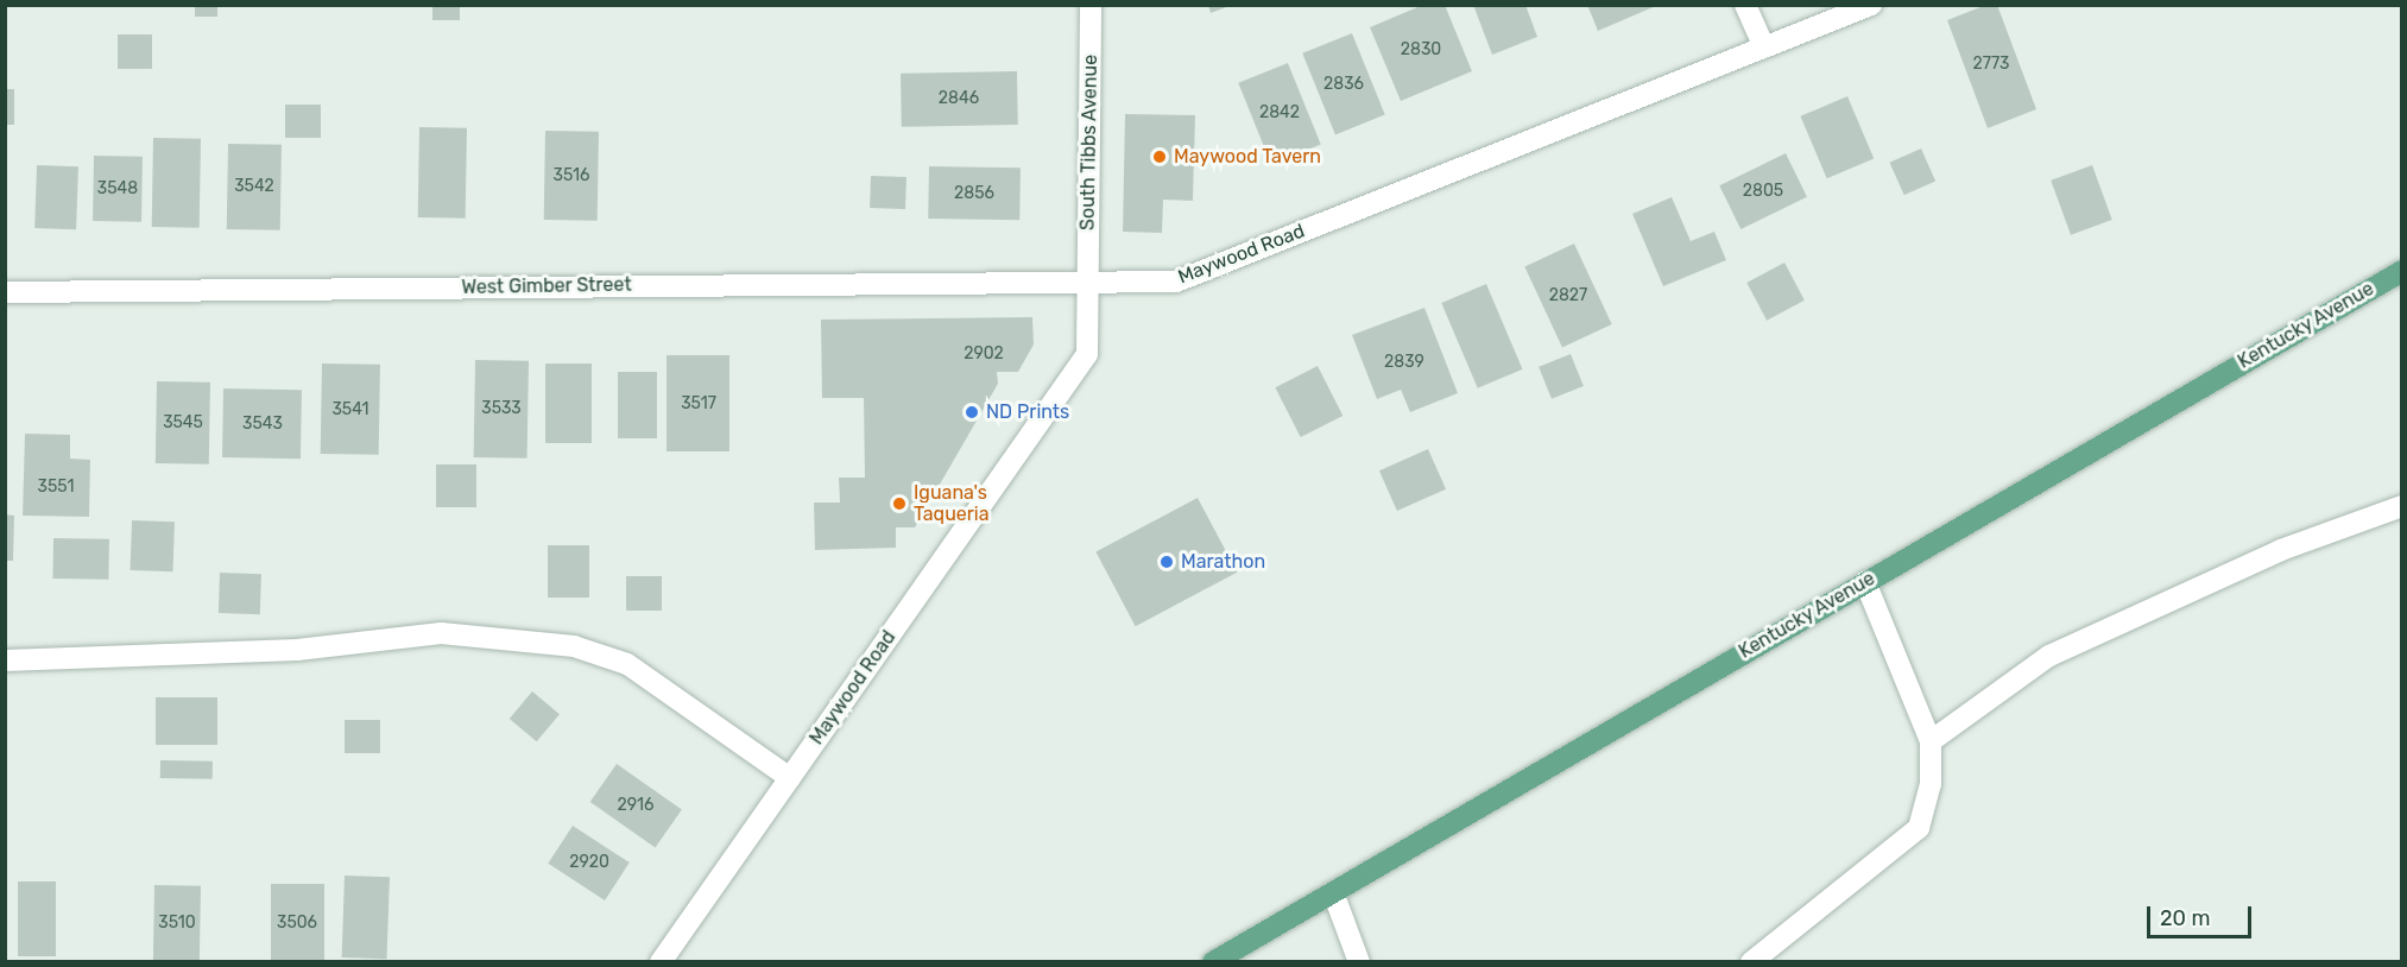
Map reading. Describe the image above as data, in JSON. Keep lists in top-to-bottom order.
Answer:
{
  "streets": {
    "main road": ["Kentucky Avenue"],
    "street": ["South Tibbs Avenue", "Maywood Road", "West Gimber Street"]
  },
  "crossings": [
    ["South Tibbs Avenue", "Maywood Road"],
    ["South Tibbs Avenue", "West Gimber Street"],
    ["Maywood Road", "West Gimber Street"]
  ],
  "places": [
    "Maywood Tavern",
    "ND Prints",
    "Iguana's Taqueria",
    "Marathon"
  ],
  "house_numbers": [
    "2830",
    "2773",
    "2836",
    "2846",
    "2842",
    "3516",
    "3542",
    "3548",
    "2805",
    "2856",
    "2827",
    "2902",
    "2839",
    "3517",
    "3533",
    "3541",
    "3545",
    "3543",
    "3551",
    "2916",
    "2920",
    "3510",
    "3506"
  ],
  "scale_bar": "20 m"
}
